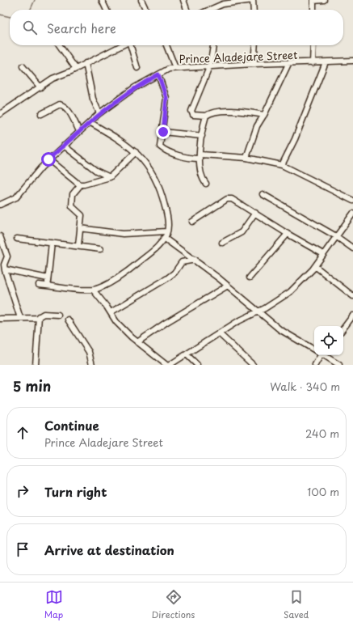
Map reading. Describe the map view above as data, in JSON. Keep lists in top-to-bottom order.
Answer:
{
  "streets": {
    "street": ["Prince Aladejare Street"]
  },
  "page": {
    "search": "Search here",
    "heading": ["5 min", "Walk · 340 m"],
    "list": [
      ["Continue", "Prince Aladejare Street", "240 m"],
      ["Turn right", "100 m"],
      "Arrive at destination"
    ],
    "nav": ["Map", "Directions", "Saved"]
  }
}
